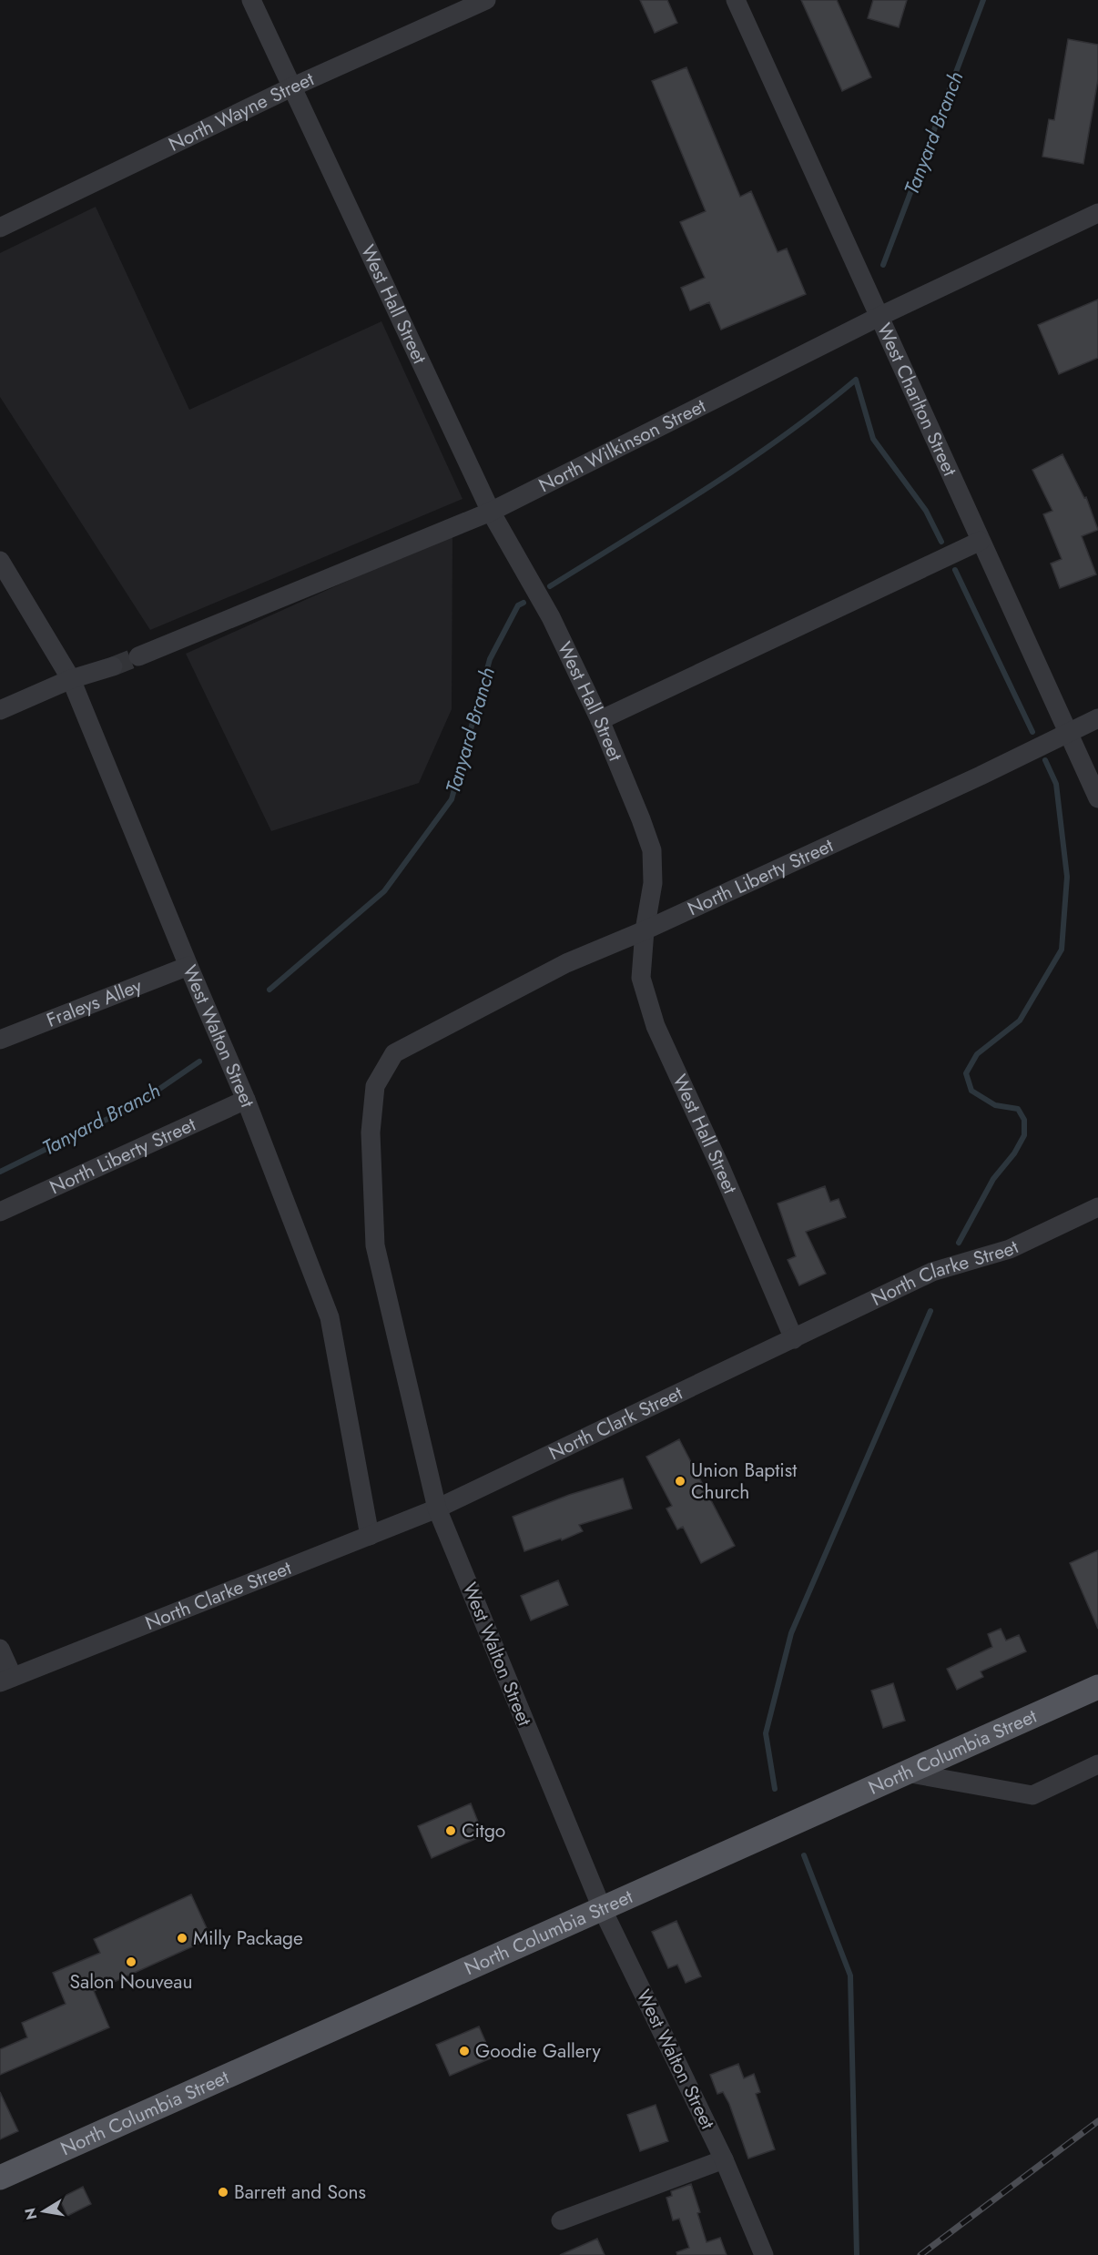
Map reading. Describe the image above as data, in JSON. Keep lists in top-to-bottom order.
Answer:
{
  "streets": {
    "main road": ["North Columbia Street"],
    "street": [
      "North Wayne Street",
      "West Hall Street",
      "West Charlton Street",
      "North Wilkinson Street",
      "North Liberty Street",
      "Fraleys Alley",
      "West Walton Street",
      "North Clarke Street",
      "North Clark Street"
    ]
  },
  "crossings": [
    ["North Wayne Street", "West Hall Street"],
    ["West Hall Street", "North Wilkinson Street"],
    ["West Hall Street", "North Liberty Street"],
    ["West Hall Street", "North Clarke Street"],
    ["West Hall Street", "North Clark Street"],
    ["West Charlton Street", "North Wilkinson Street"],
    ["West Charlton Street", "North Liberty Street"],
    ["North Liberty Street", "West Walton Street"],
    ["Fraleys Alley", "West Walton Street"],
    ["West Walton Street", "North Clarke Street"],
    ["West Walton Street", "North Clark Street"],
    ["West Walton Street", "North Columbia Street"],
    ["North Clarke Street", "North Clark Street"]
  ],
  "water": ["Tanyard Branch"],
  "places": [
    "Union Baptist Church",
    "Citgo",
    "Milly Package",
    "Salon Nouveau",
    "Goodie Gallery",
    "Barrett and Sons"
  ],
  "north": "left"
}
